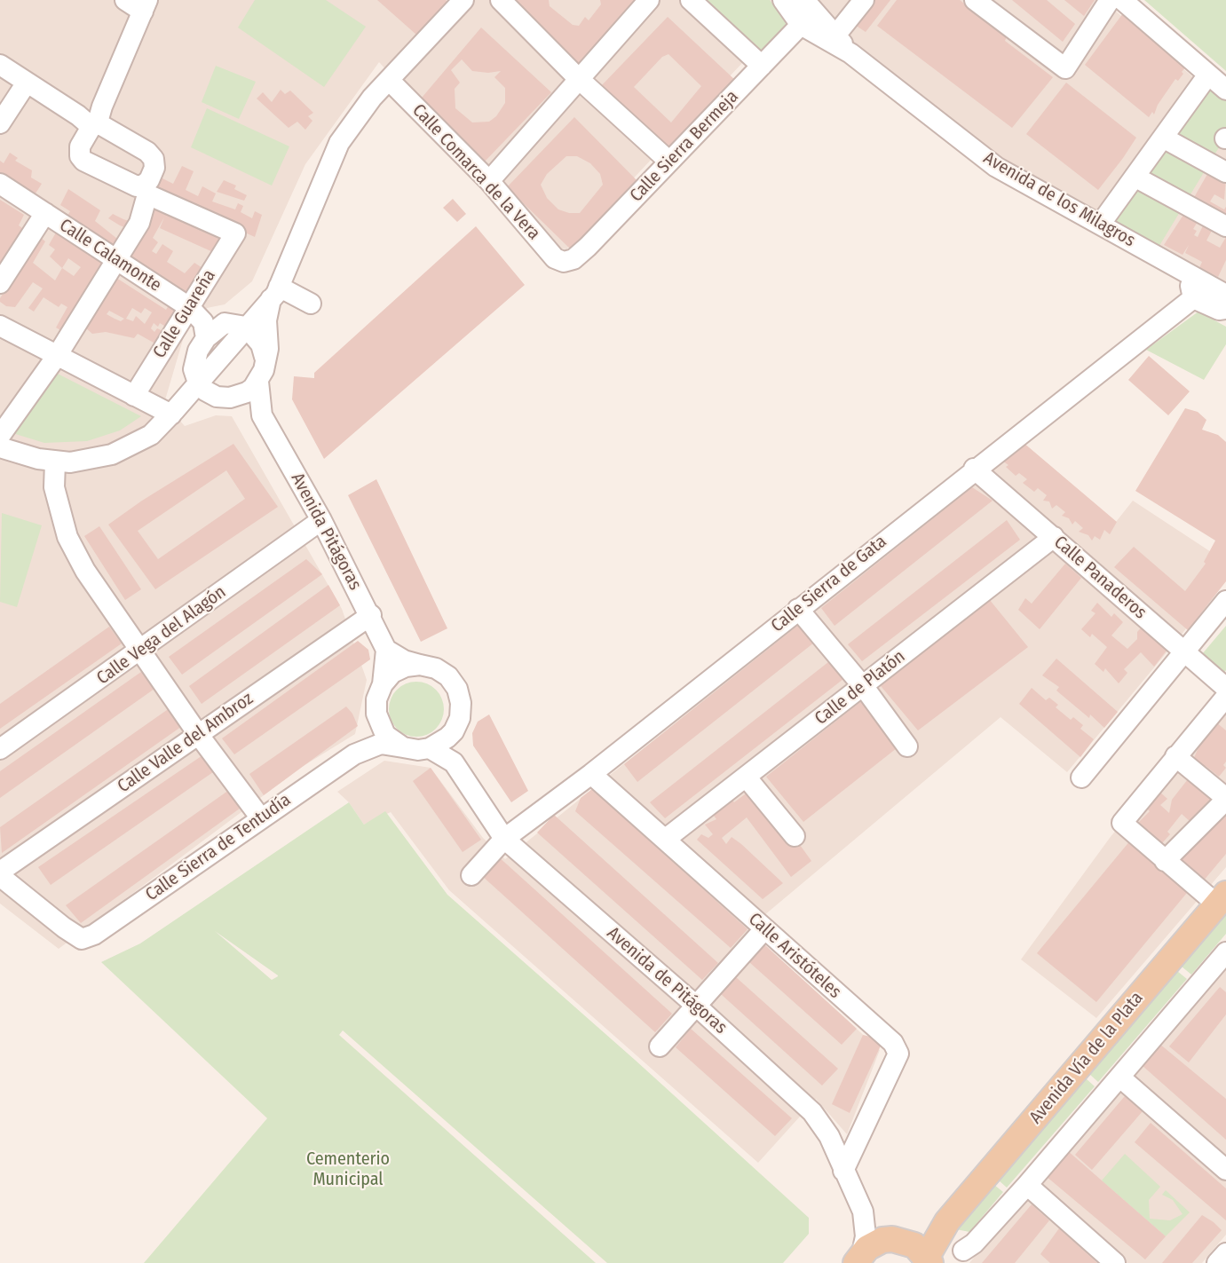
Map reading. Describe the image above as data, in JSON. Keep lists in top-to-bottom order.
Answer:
{
  "streets": {
    "main road": ["Avenida Vía de la Plata"],
    "street": [
      "Calle Sierra Bermeja",
      "Calle Comarca de la Vera",
      "Avenida de los Milagros",
      "Calle Calamonte",
      "Calle Guareña",
      "Avenida Pitágoras",
      "Calle Panaderos",
      "Calle Sierra de Gata",
      "Calle Vega del Alagón",
      "Calle de Platón",
      "Calle Valle del Ambroz",
      "Calle Sierra de Tentudía",
      "Calle Aristóteles",
      "Avenida de Pitágoras"
    ]
  },
  "crossings": [
    ["Calle Sierra Bermeja", "Calle Comarca de la Vera"],
    ["Calle Sierra Bermeja", "Avenida de los Milagros"],
    ["Calle Calamonte", "Calle Guareña"],
    ["Avenida Pitágoras", "Calle Vega del Alagón"],
    ["Avenida Pitágoras", "Calle Valle del Ambroz"],
    ["Avenida Pitágoras", "Calle Sierra de Tentudía"],
    ["Avenida Pitágoras", "Avenida de Pitágoras"],
    ["Calle Panaderos", "Calle Sierra de Gata"],
    ["Calle Panaderos", "Calle de Platón"],
    ["Calle Sierra de Gata", "Calle Aristóteles"],
    ["Calle Sierra de Gata", "Avenida de Pitágoras"],
    ["Calle de Platón", "Calle Aristóteles"],
    ["Calle Sierra de Tentudía", "Avenida de Pitágoras"],
    ["Calle Aristóteles", "Avenida de Pitágoras"]
  ],
  "parks": ["Cementerio Municipal"]
}
